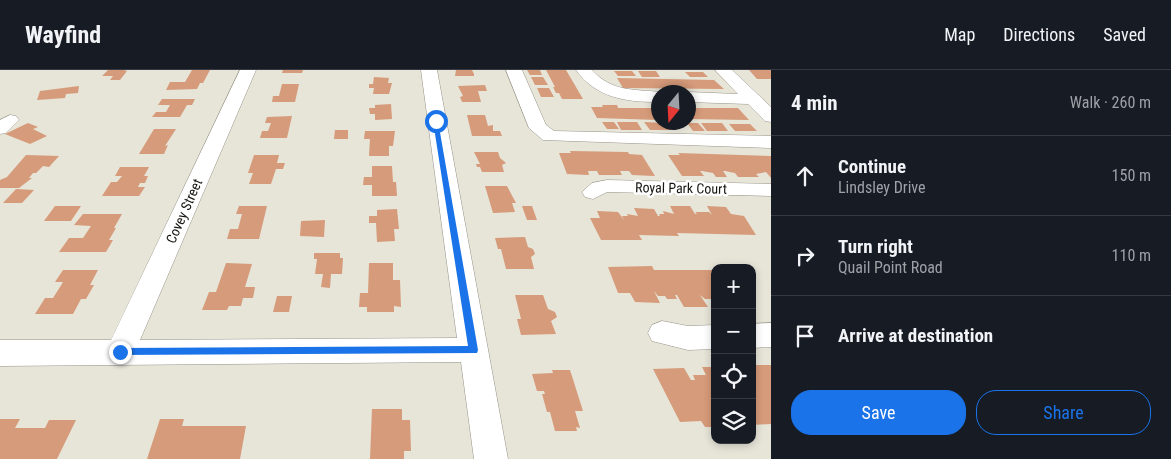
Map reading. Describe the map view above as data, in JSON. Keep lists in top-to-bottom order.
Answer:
{
  "streets": {
    "street": ["Royal Park Court", "Covey Street"]
  },
  "north": "bottom",
  "page": {
    "header": "Wayfind",
    "nav": ["Map", "Directions", "Saved"],
    "heading": ["4 min", "Walk · 260 m"],
    "list": [
      ["Continue", "Lindsley Drive", "150 m"],
      ["Turn right", "Quail Point Road", "110 m"],
      "Arrive at destination"
    ],
    "map_buttons": ["+", "−"],
    "buttons": ["Save", "Share"]
  }
}
